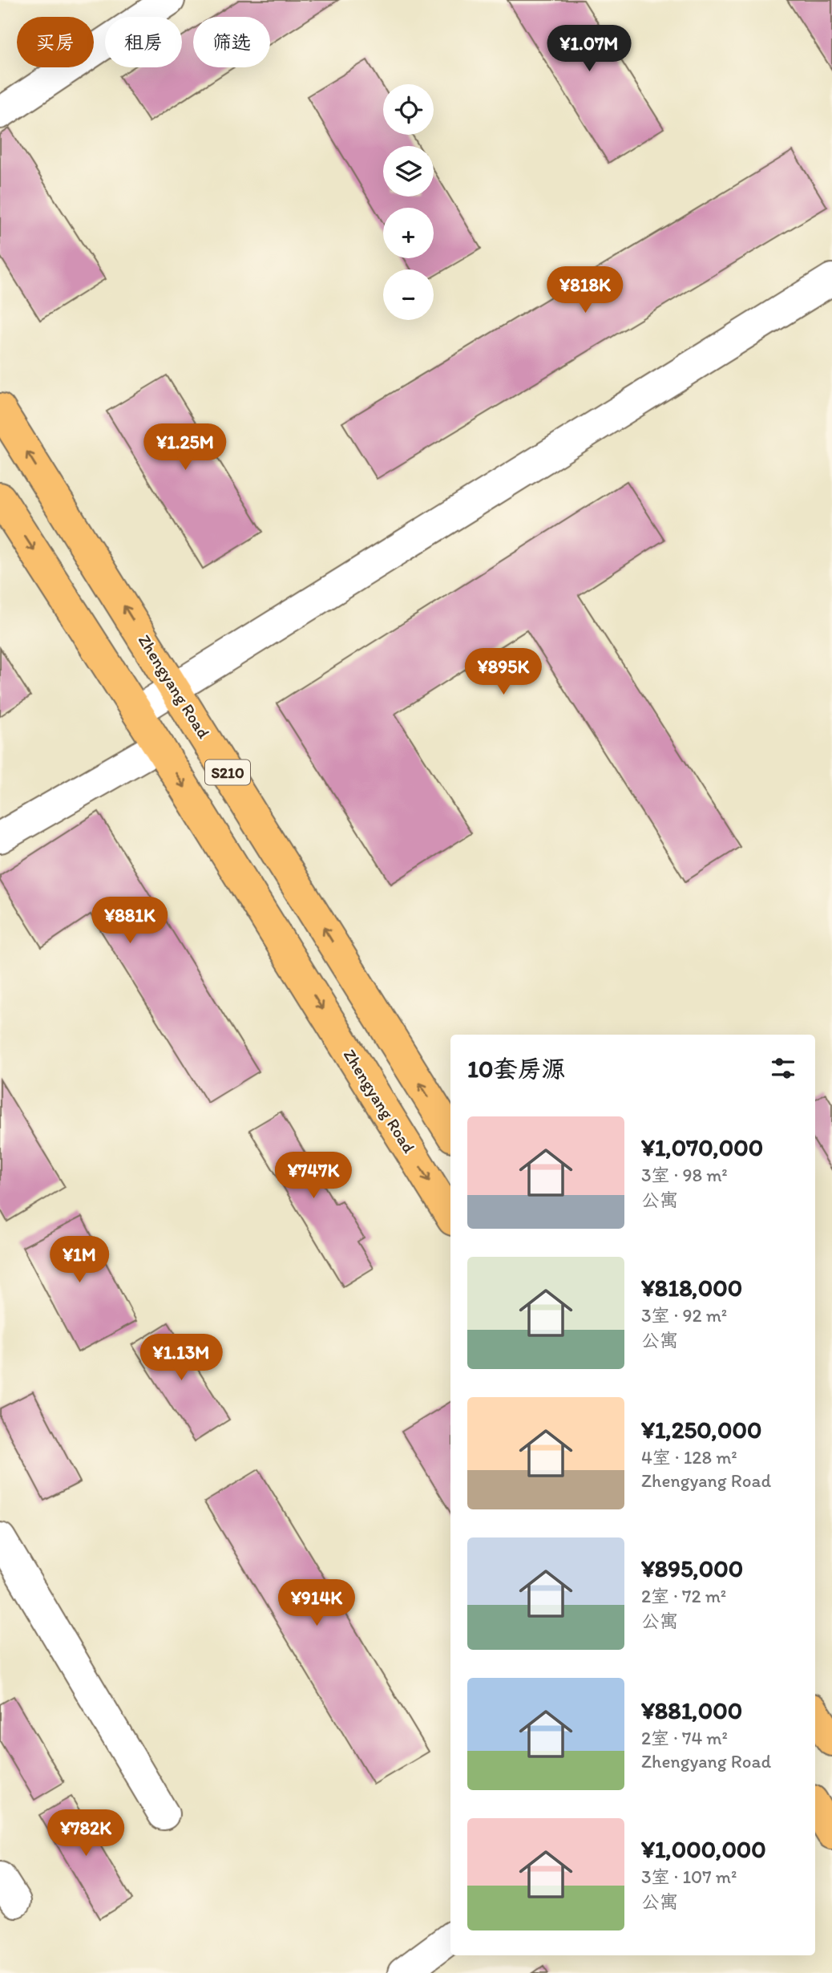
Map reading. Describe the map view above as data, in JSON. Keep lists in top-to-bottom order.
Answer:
{
  "streets": {
    "main road": ["Zhengyang Road", "S210"]
  },
  "page": {
    "chip": ["买房", "租房", "筛选"],
    "price": [
      "¥1.07M",
      "¥818K",
      "¥1.25M",
      "¥895K",
      "¥881K",
      "¥747K",
      "¥1M",
      "¥1.13M",
      "¥914K",
      "¥782K"
    ],
    "map_buttons": ["+", "−"],
    "heading": "10套房源",
    "list": [
      {
        "name": "¥1,070,000",
        "note": "3室 · 98 m² · 公寓"
      },
      {
        "name": "¥818,000",
        "note": "3室 · 92 m² · 公寓"
      },
      {
        "name": "¥1,250,000",
        "note": "4室 · 128 m² · Zhengyang Road"
      },
      {
        "name": "¥895,000",
        "note": "2室 · 72 m² · 公寓"
      },
      {
        "name": "¥881,000",
        "note": "2室 · 74 m² · Zhengyang Road"
      },
      {
        "name": "¥1,000,000",
        "note": "3室 · 107 m² · 公寓"
      }
    ]
  }
}
